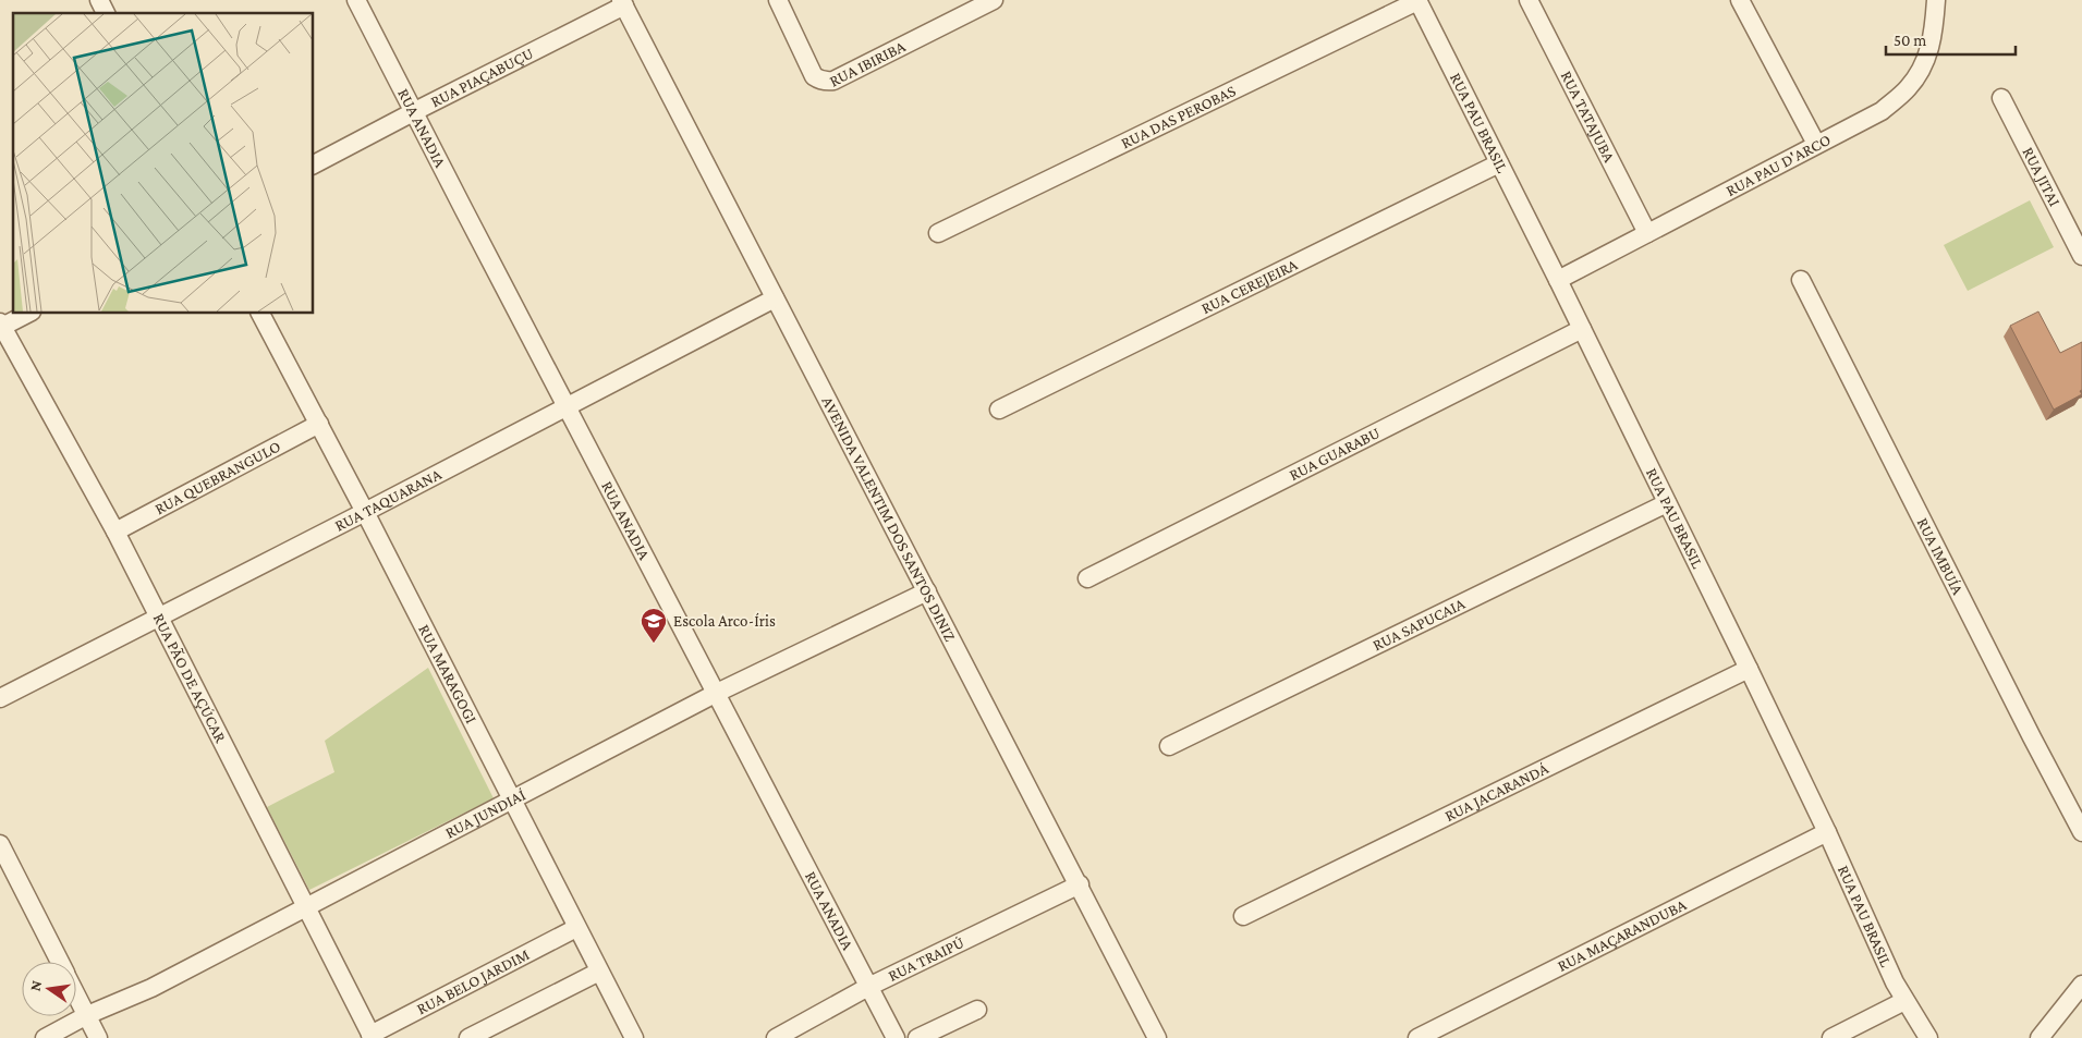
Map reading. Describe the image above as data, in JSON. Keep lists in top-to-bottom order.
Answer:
{
  "streets": {
    "street": [
      "RUA IBIRIBA",
      "RUA PIAÇABUÇU",
      "RUA DAS PEROBAS",
      "RUA TATAJUBA",
      "RUA PAU BRASIL",
      "RUA ANADIA",
      "RUA PAU D'ARCO",
      "RUA JITAI",
      "RUA CEREJEIRA",
      "RUA GUARABU",
      "RUA QUEBRANGULO",
      "RUA TAQUARANA",
      "AVENIDA VALENTIM DOS SANTOS DINIZ",
      "RUA IMBUÍA",
      "RUA SAPUCAIA",
      "RUA MARAGOGI",
      "RUA PÃO DE AÇÚCAR",
      "RUA JACARANDÁ",
      "RUA JUNDIAÍ",
      "RUA MAÇARANDUBA",
      "RUA TRAIPÚ",
      "RUA BELO JARDIM"
    ]
  },
  "crossings": [
    ["RUA PIAÇABUÇU", "RUA ANADIA"],
    ["RUA PIAÇABUÇU", "AVENIDA VALENTIM DOS SANTOS DINIZ"],
    ["RUA DAS PEROBAS", "RUA PAU BRASIL"],
    ["RUA TATAJUBA", "RUA PAU D'ARCO"],
    ["RUA PAU BRASIL", "RUA PAU D'ARCO"],
    ["RUA PAU BRASIL", "RUA CEREJEIRA"],
    ["RUA PAU BRASIL", "RUA GUARABU"],
    ["RUA PAU BRASIL", "RUA SAPUCAIA"],
    ["RUA PAU BRASIL", "RUA JACARANDÁ"],
    ["RUA PAU BRASIL", "RUA MAÇARANDUBA"],
    ["RUA ANADIA", "RUA TAQUARANA"],
    ["RUA ANADIA", "RUA JUNDIAÍ"],
    ["RUA ANADIA", "RUA TRAIPÚ"],
    ["RUA QUEBRANGULO", "RUA MARAGOGI"],
    ["RUA QUEBRANGULO", "RUA PÃO DE AÇÚCAR"],
    ["RUA TAQUARANA", "AVENIDA VALENTIM DOS SANTOS DINIZ"],
    ["RUA TAQUARANA", "RUA MARAGOGI"],
    ["RUA TAQUARANA", "RUA PÃO DE AÇÚCAR"],
    ["AVENIDA VALENTIM DOS SANTOS DINIZ", "RUA JUNDIAÍ"],
    ["AVENIDA VALENTIM DOS SANTOS DINIZ", "RUA TRAIPÚ"],
    ["RUA MARAGOGI", "RUA JUNDIAÍ"],
    ["RUA MARAGOGI", "RUA BELO JARDIM"],
    ["RUA PÃO DE AÇÚCAR", "RUA JUNDIAÍ"],
    ["RUA PÃO DE AÇÚCAR", "RUA BELO JARDIM"]
  ],
  "places": {
    "school or university": ["Escola Arco-Íris"]
  },
  "scale_bar": "50 m",
  "north": "left"
}
